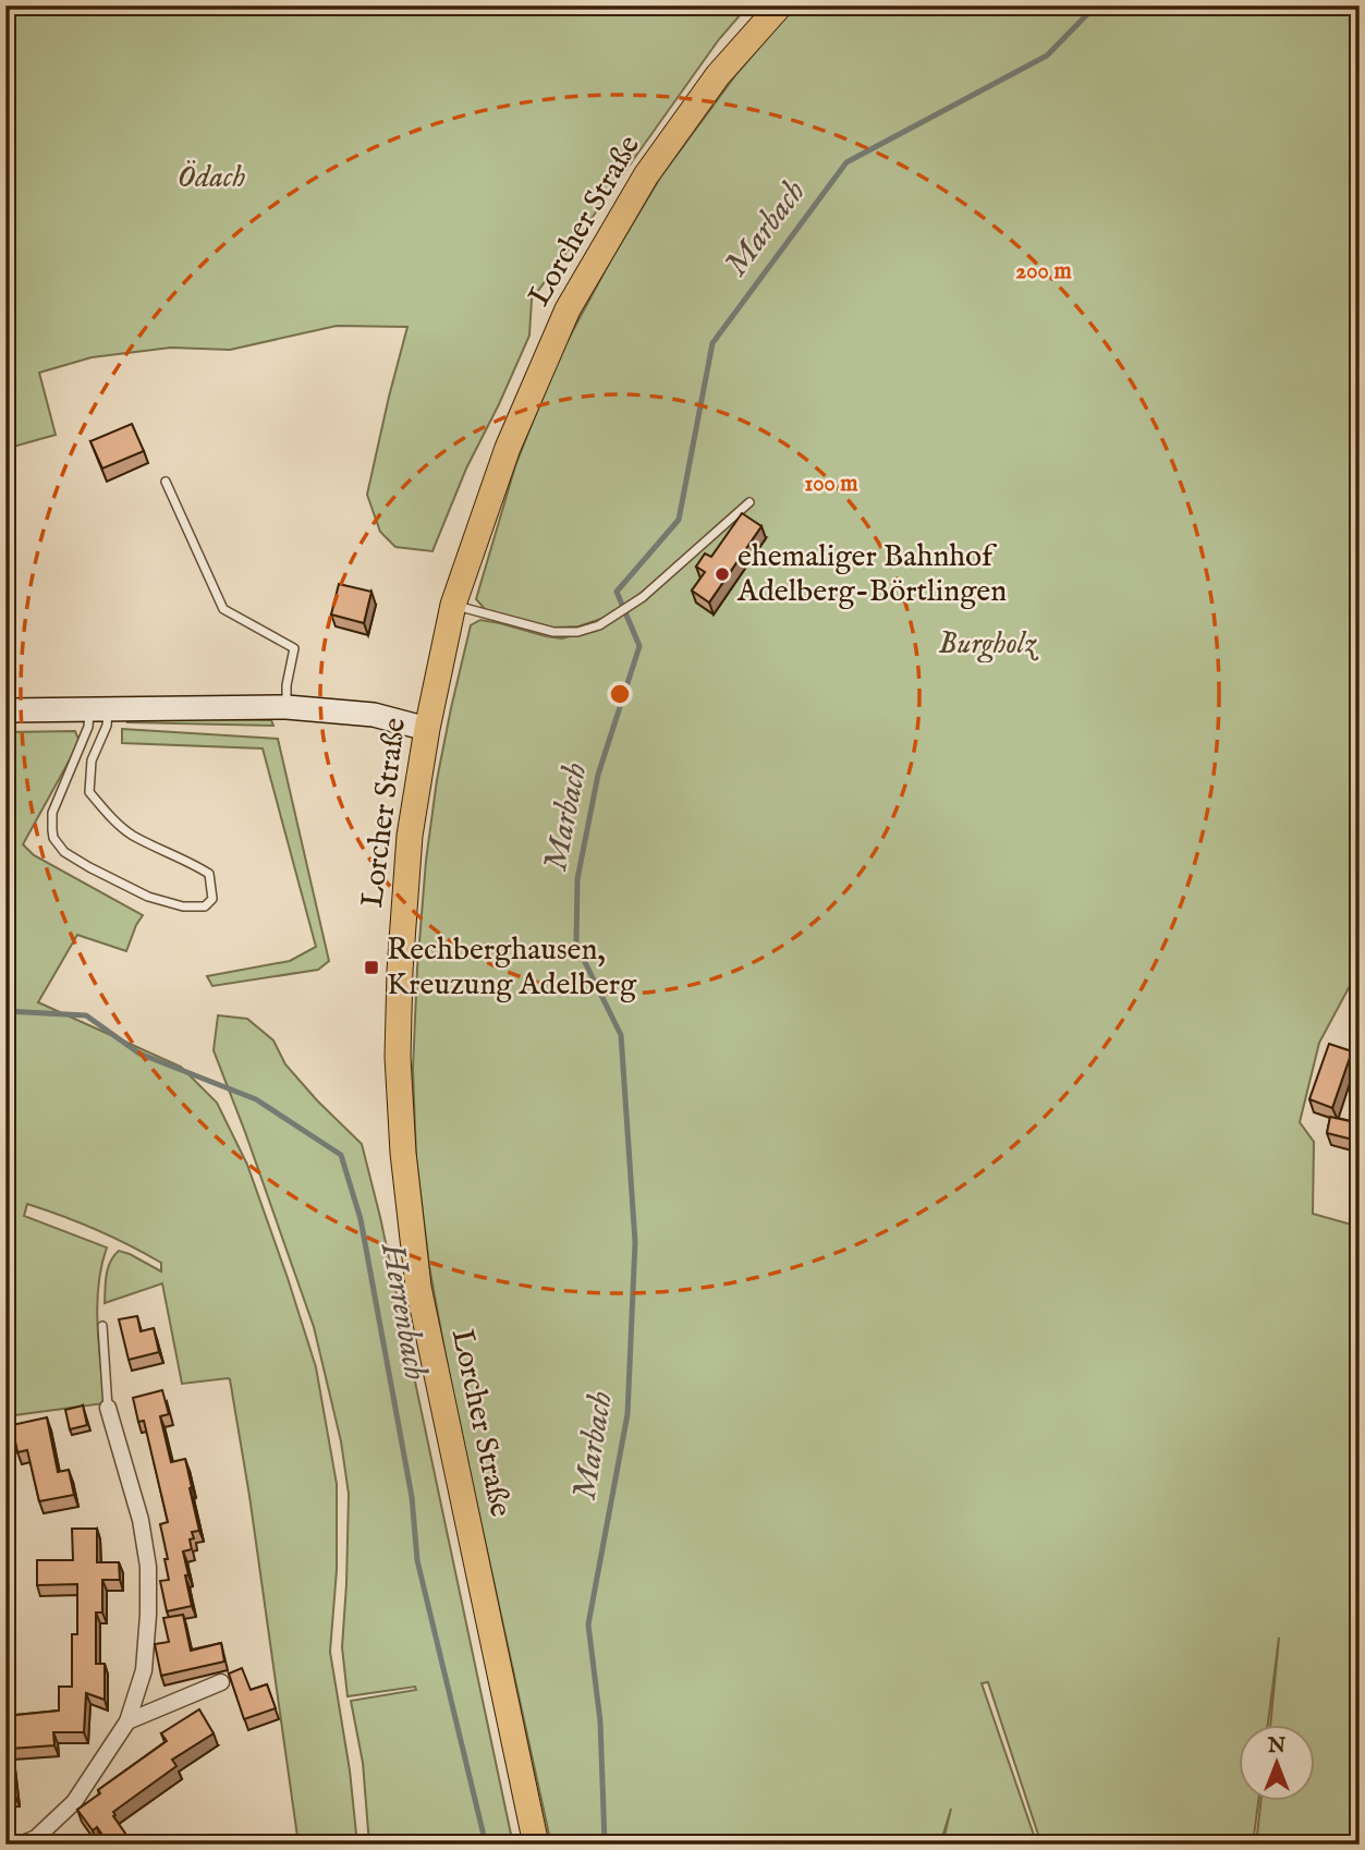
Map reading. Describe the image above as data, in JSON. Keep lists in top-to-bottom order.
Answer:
{
  "streets": {
    "main road": ["Lorcher Straße"]
  },
  "water": ["Marbach", "Herrenbach"],
  "parks": ["Ödach", "Burgholz"],
  "places": {
    "other": ["ehemaliger Bahnhof Adelberg-Börtlingen"],
    "transit": ["Rechberghausen, Kreuzung Adelberg"]
  },
  "north": "top",
  "rings": ["200 m", "100 m"]
}
